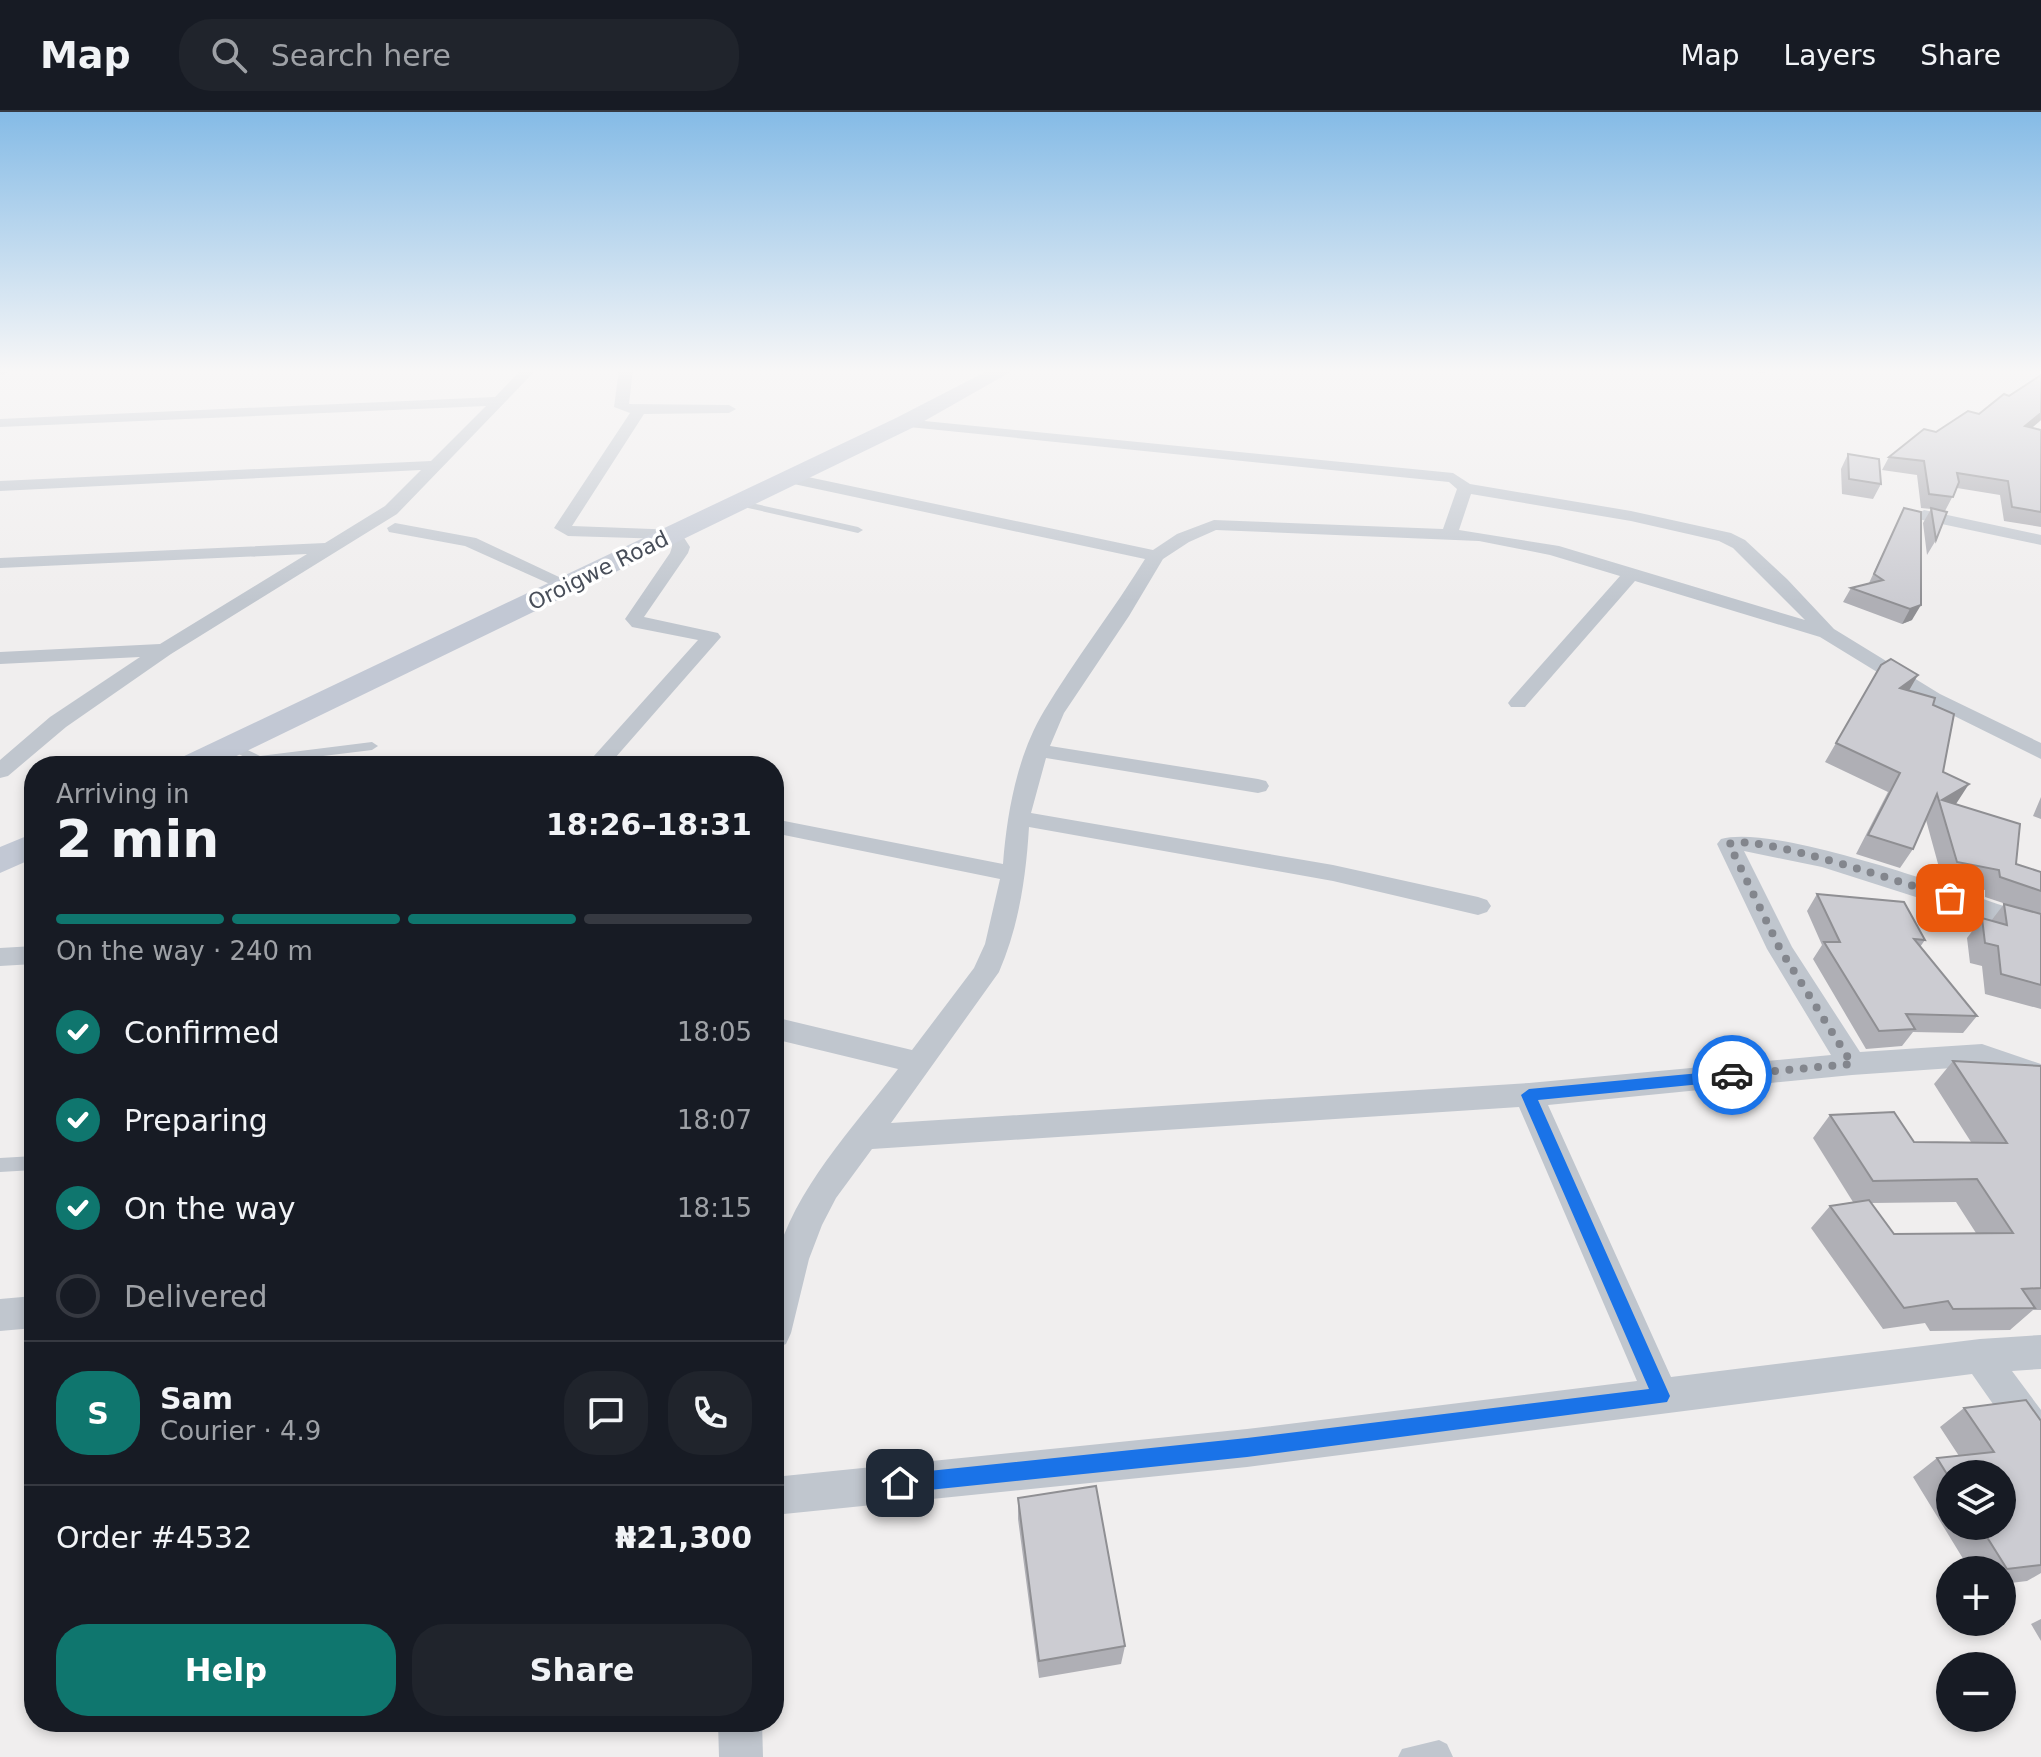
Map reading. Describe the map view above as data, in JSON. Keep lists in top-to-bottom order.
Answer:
{
  "streets": {
    "street": ["Oroigwe Road"]
  },
  "page": {
    "header": "Map",
    "search": "Search here",
    "nav": ["Map", "Layers", "Share"],
    "heading": ["2 min", "Arriving in", "18:26–18:31"],
    "panel": [
      "Sam",
      "Courier · 4.9",
      "Order #4532",
      "₦21,300"
    ],
    "bar": "On the way · 240 m",
    "list": [
      ["Confirmed", "18:05"],
      ["Preparing", "18:07"],
      ["On the way", "18:15"],
      "Delivered"
    ],
    "round": "S",
    "map_buttons": ["+", "−"],
    "buttons": ["Help", "Share"]
  }
}
